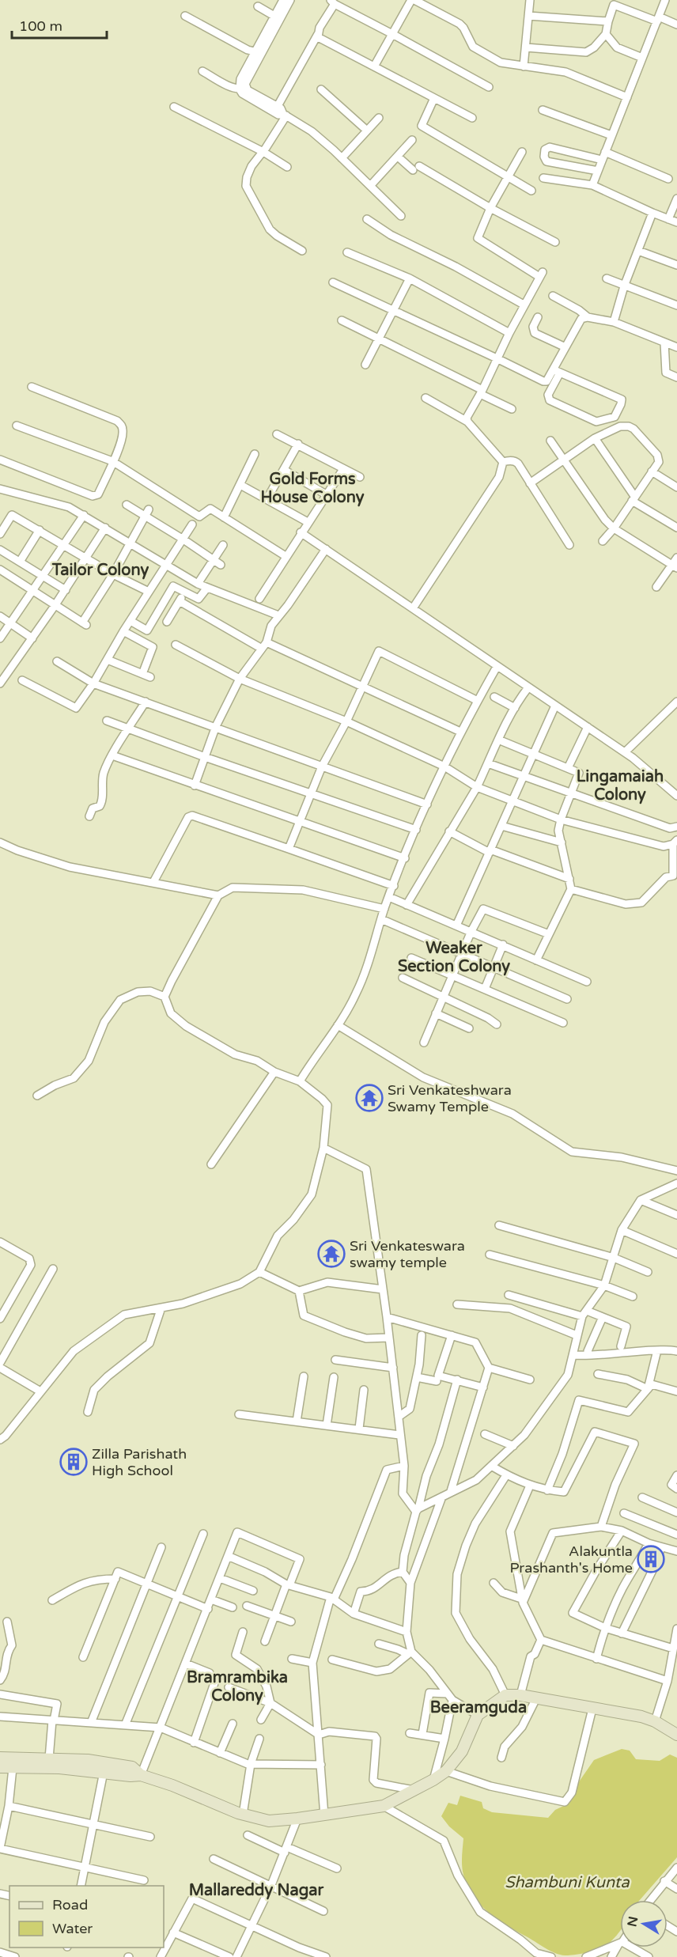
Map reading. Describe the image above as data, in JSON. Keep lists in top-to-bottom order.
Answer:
{
  "districts": [
    "Gold Forms House Colony",
    "Tailor Colony",
    "Lingamaiah Colony",
    "Weaker Section Colony",
    "Bramrambika Colony",
    "Beeramguda",
    "Mallareddy Nagar"
  ],
  "water": ["Shambuni Kunta"],
  "places": {
    "temple": ["Sri Venkateshwara Swamy Temple", "Sri Venkateswara swamy temple"],
    "building": ["Zilla Parishath High School", "Alakuntla Prashanth's Home"]
  },
  "legend": ["Road", "Water"],
  "scale_bar": "100 m",
  "north": "left"
}
